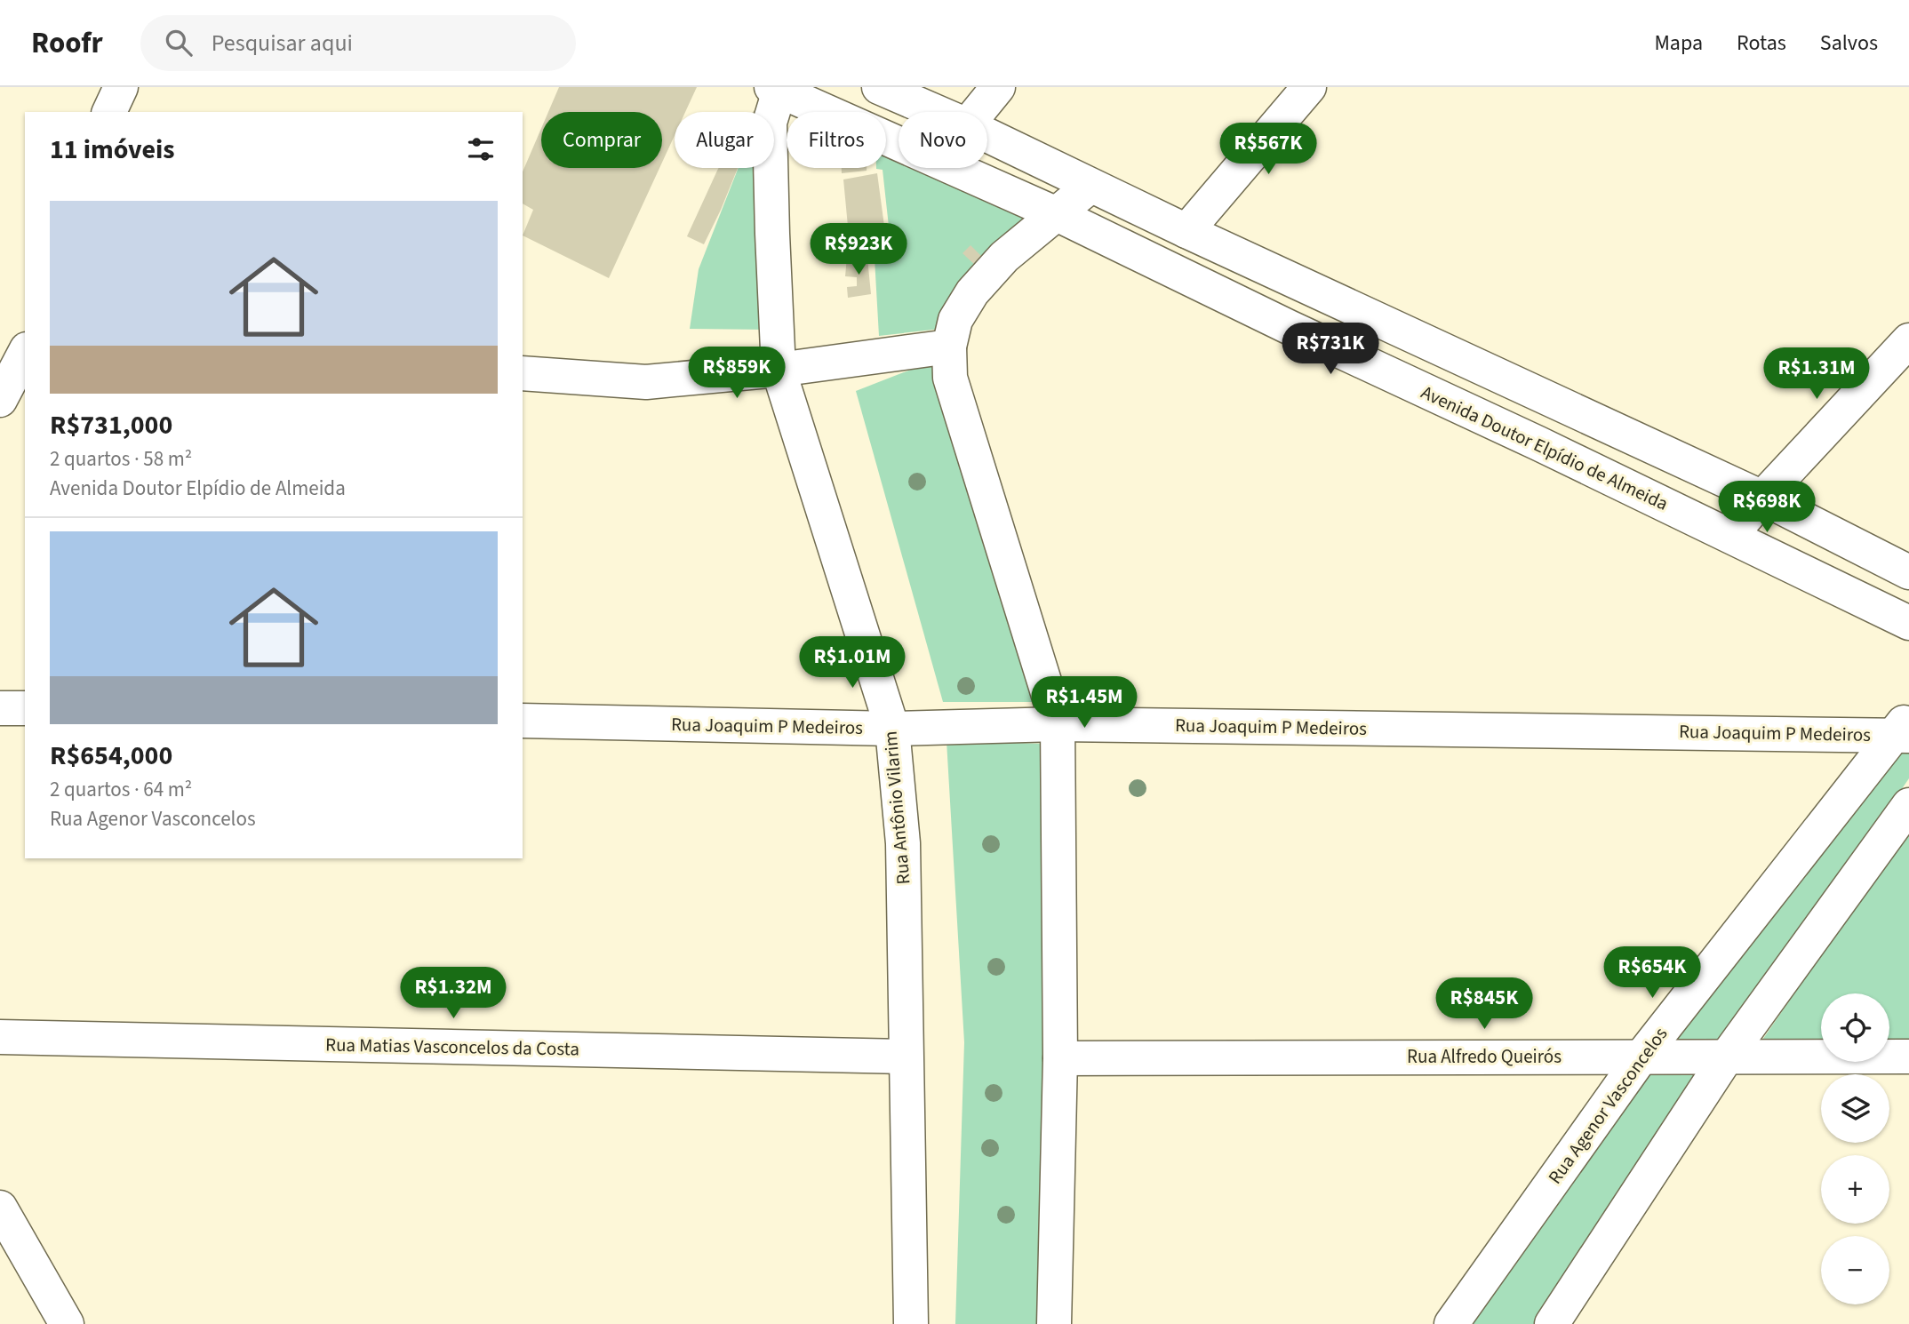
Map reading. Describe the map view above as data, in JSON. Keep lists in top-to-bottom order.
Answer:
{
  "streets": {
    "street": [
      "Avenida Doutor Elpídio de Almeida",
      "Rua Joaquim P Medeiros",
      "Rua Antônio Vilarim",
      "Rua Matias Vasconcelos da Costa",
      "Rua Alfredo Queirós",
      "Rua Agenor Vasconcelos"
    ]
  },
  "crossings": [
    ["Avenida Doutor Elpídio de Almeida", "Rua Antônio Vilarim"],
    ["Rua Joaquim P Medeiros", "Rua Antônio Vilarim"],
    ["Rua Joaquim P Medeiros", "Rua Agenor Vasconcelos"],
    ["Rua Antônio Vilarim", "Rua Matias Vasconcelos da Costa"],
    ["Rua Alfredo Queirós", "Rua Agenor Vasconcelos"]
  ],
  "page": {
    "header": "Roofr",
    "search": "Pesquisar aqui",
    "nav": ["Mapa", "Rotas", "Salvos"],
    "chip": [
      "Comprar",
      "Alugar",
      "Filtros",
      "Novo"
    ],
    "heading": "11 imóveis",
    "price": [
      "R$567K",
      "R$923K",
      "R$731K",
      "R$859K",
      "R$1.31M",
      "R$698K",
      "R$1.01M",
      "R$1.45M",
      "R$654K",
      "R$1.32M",
      "R$845K"
    ],
    "list": [
      {
        "name": "R$731,000",
        "note": "2 quartos · 58 m² · Avenida Doutor Elpídio de Almeida"
      },
      {
        "name": "R$654,000",
        "note": "2 quartos · 64 m² · Rua Agenor Vasconcelos"
      }
    ],
    "map_buttons": ["+", "−"]
  }
}
